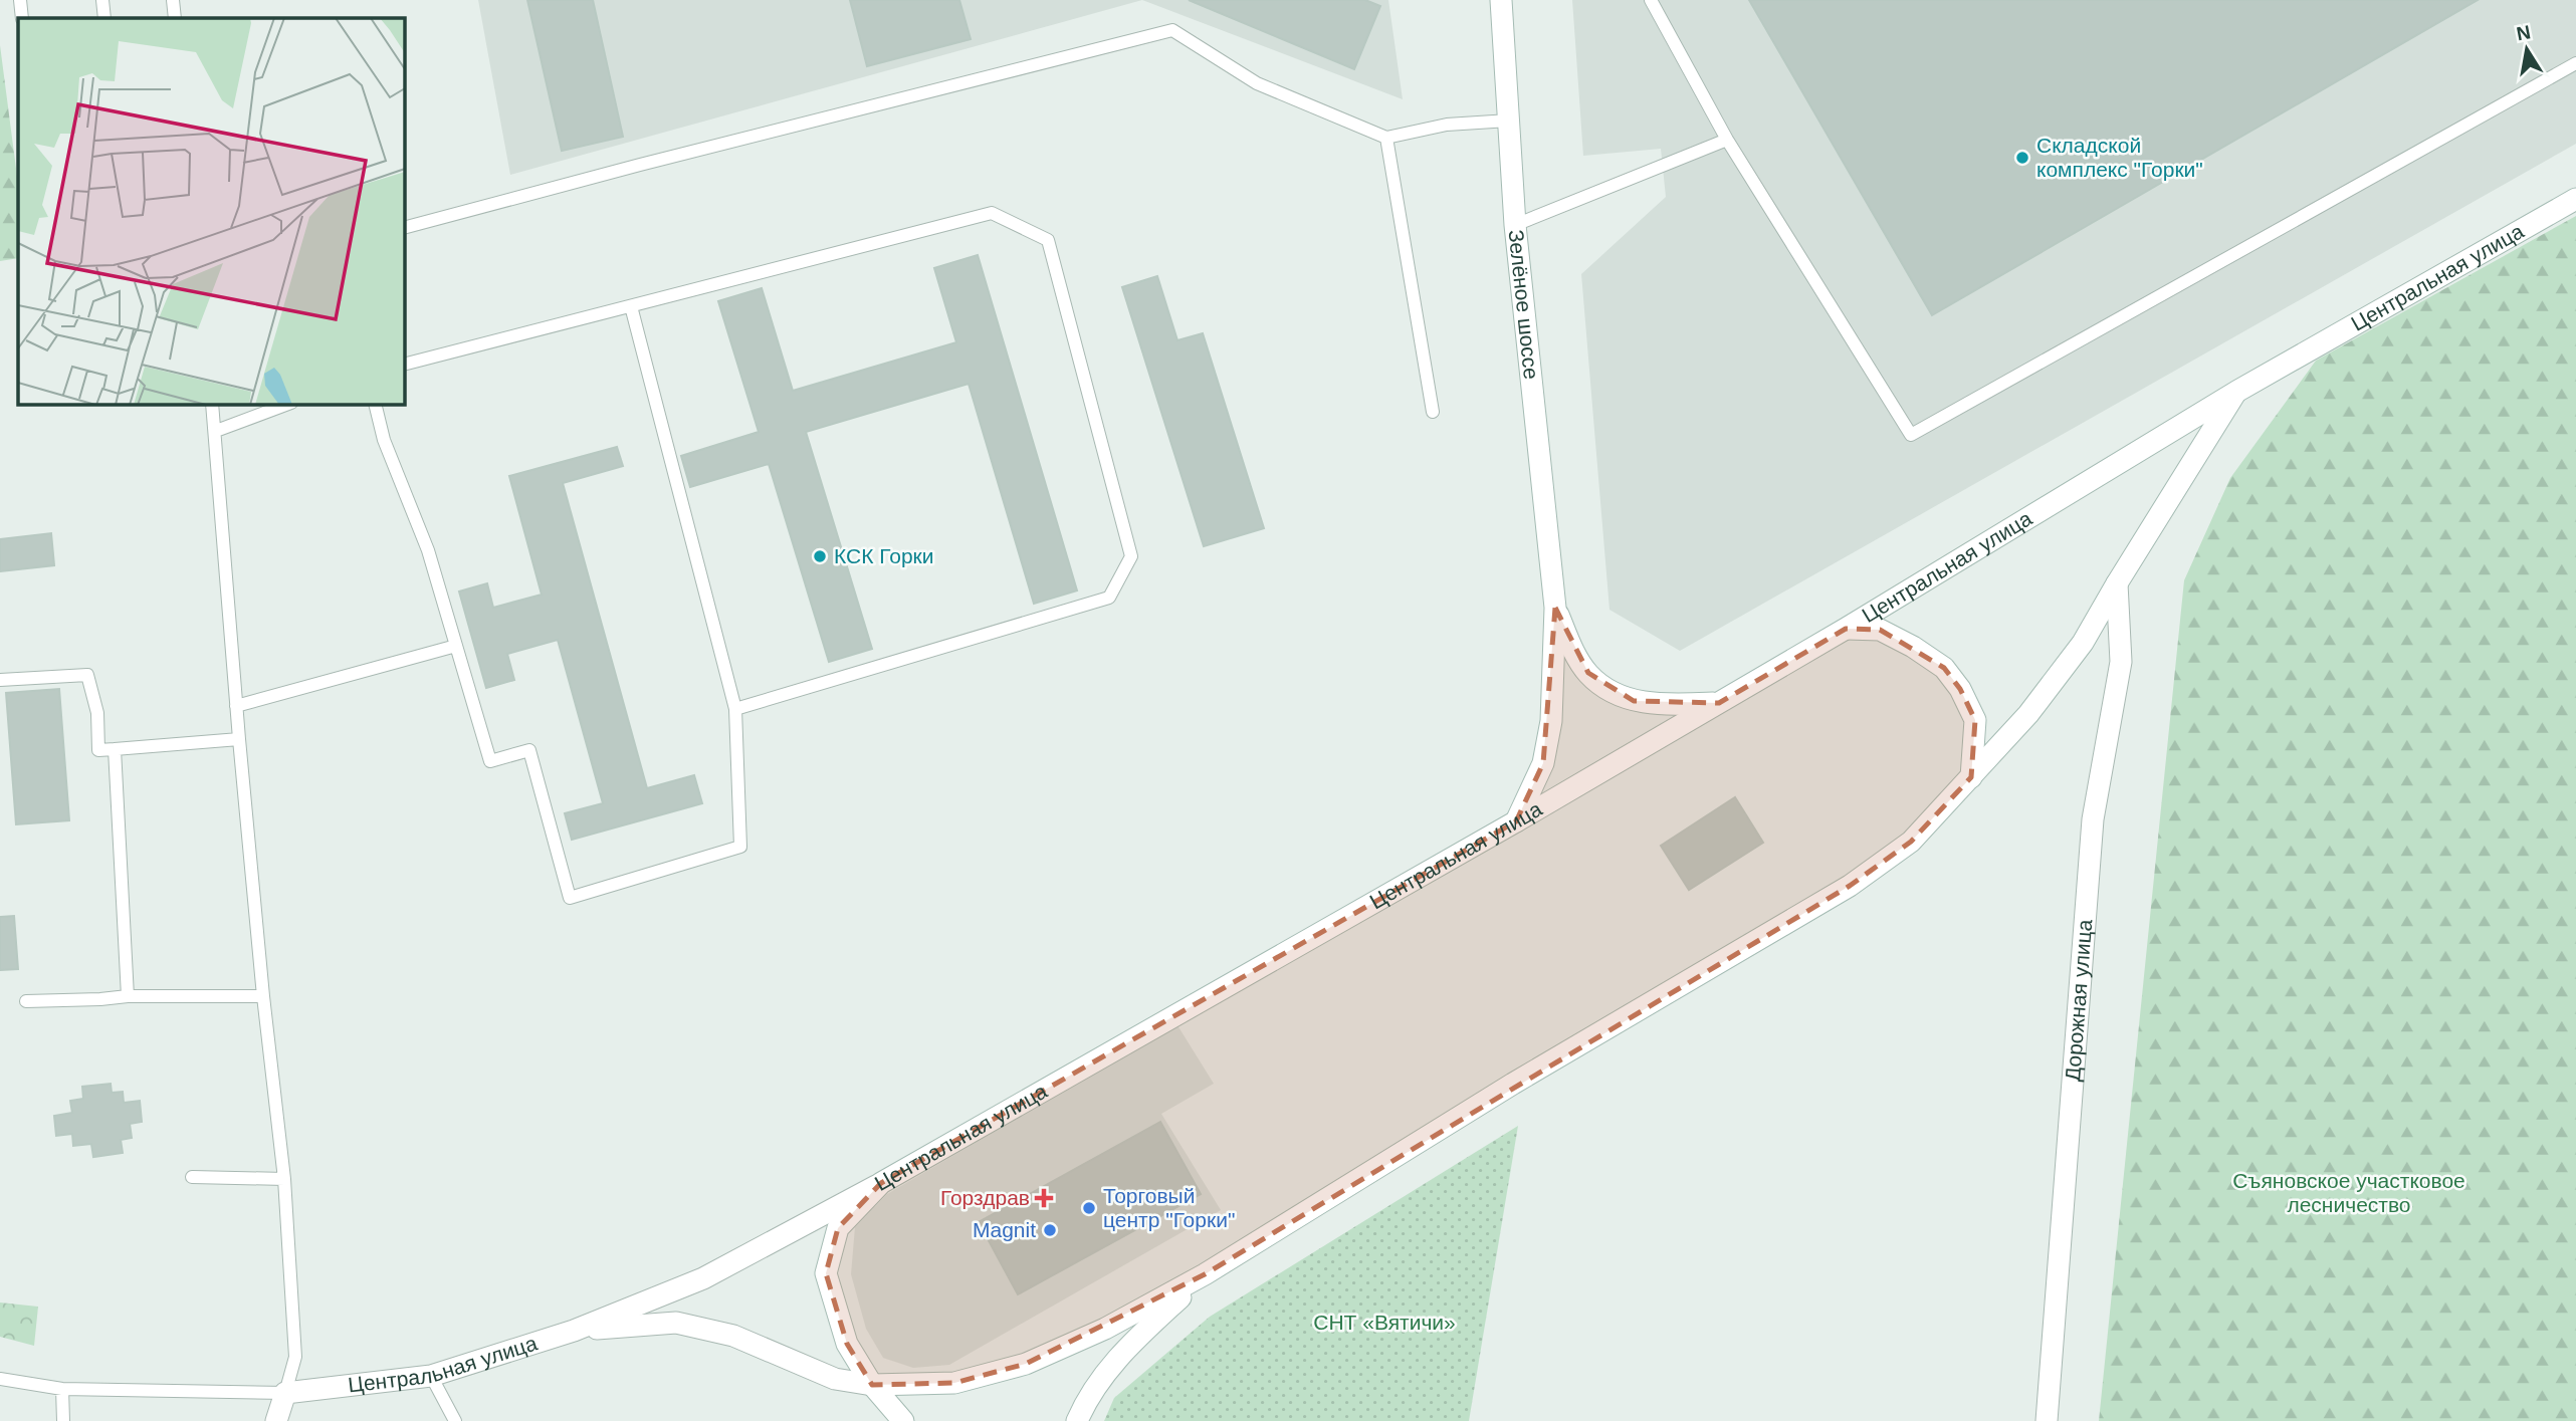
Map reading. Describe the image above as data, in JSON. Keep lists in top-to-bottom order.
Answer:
{
  "streets": {
    "main road": ["Центральная улица", "Зелёное шоссе", "Дорожная улица"]
  },
  "parks": ["Съяновское участковое лесничество", "СНТ «Вятичи»"],
  "places": {
    "other": [
      "Складской комплекс \"Горки\"",
      "КСК Горки",
      "Торговый центр \"Горки\"",
      "Magnit"
    ],
    "health": ["Горздрав"]
  },
  "north": "top"
}
